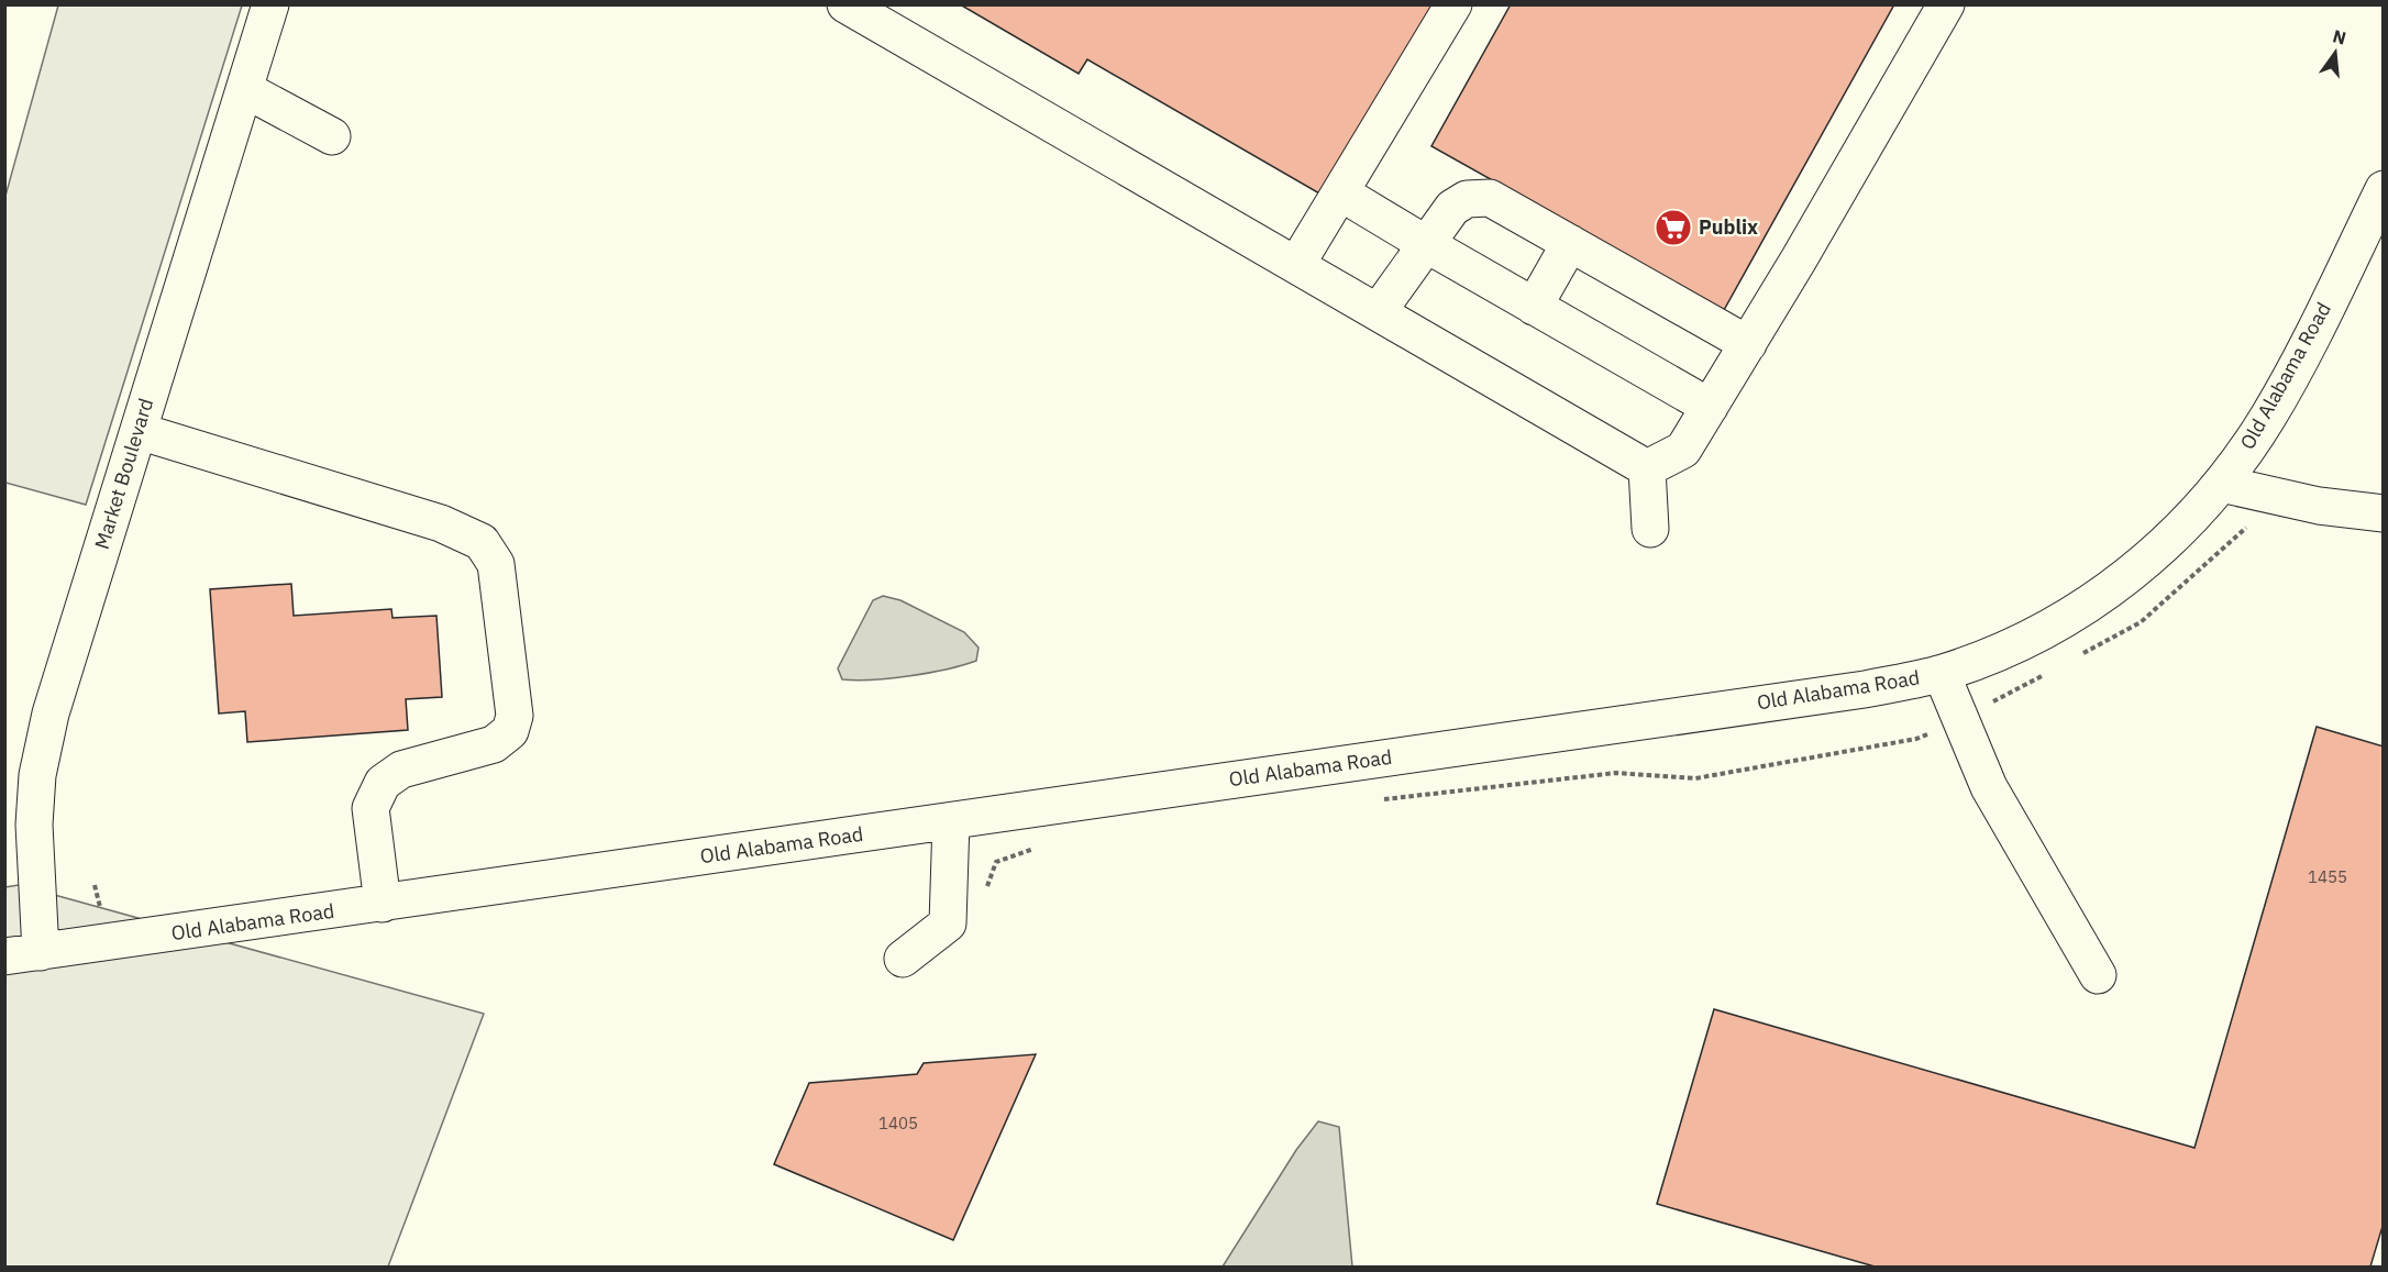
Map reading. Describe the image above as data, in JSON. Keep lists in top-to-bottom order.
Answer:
{
  "streets": {
    "street": ["Old Alabama Road", "Market Boulevard"]
  },
  "crossings": [
    ["Old Alabama Road", "Market Boulevard"]
  ],
  "places": {
    "supermarket": ["Publix"]
  },
  "house_numbers": ["1455", "1405"],
  "north": "top"
}
